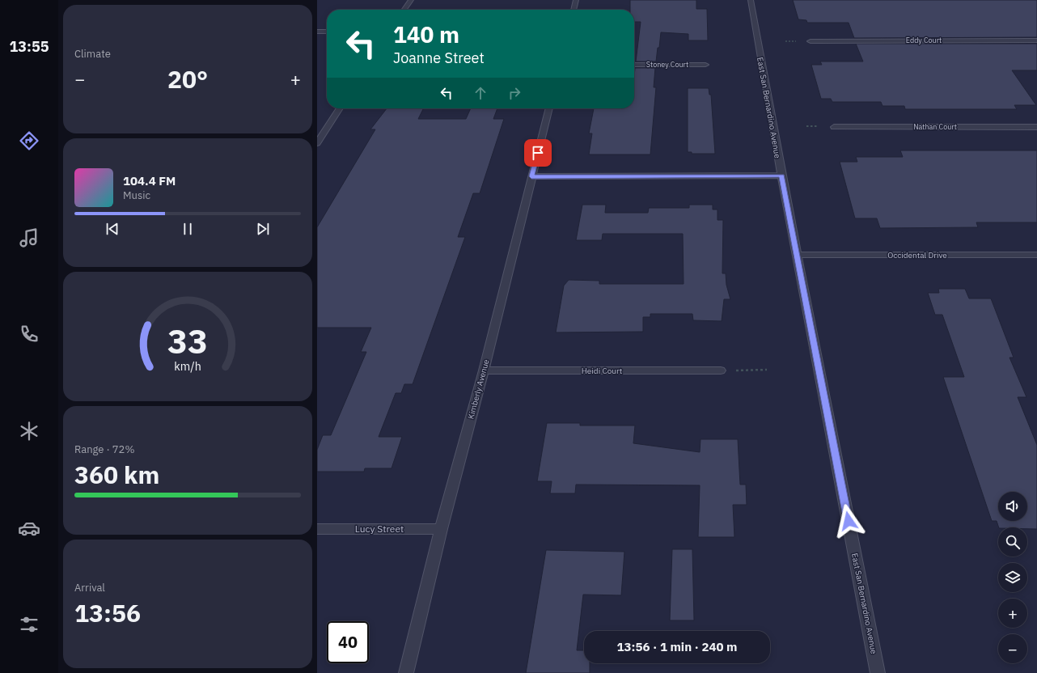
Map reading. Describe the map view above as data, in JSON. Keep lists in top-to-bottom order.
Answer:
{
  "streets": {
    "street": [
      "Eddy Court",
      "Stoney Court",
      "East San Bernardino Avenue",
      "Nathan Court",
      "Occidental Drive",
      "Heidi Court",
      "Kimberly Avenue",
      "Lucy Street"
    ]
  },
  "crossings": [
    ["East San Bernardino Avenue", "Occidental Drive"],
    ["Heidi Court", "Kimberly Avenue"],
    ["Kimberly Avenue", "Lucy Street"]
  ],
  "page": {
    "tabs": "13:55",
    "tile": [
      "Climate",
      ["Range · 72%", "360 km"],
      ["Arrival", "13:56"]
    ],
    "turn": ["140 m", "Joanne Street"],
    "heat": ["−", "20°", "+"],
    "song": ["104.4 FM", "Music"],
    "map_buttons": ["+", "−"],
    "limit": "40",
    "trip": "13:56 · 1 min · 240 m",
    "gauge": ["33", "km/h"]
  }
}
